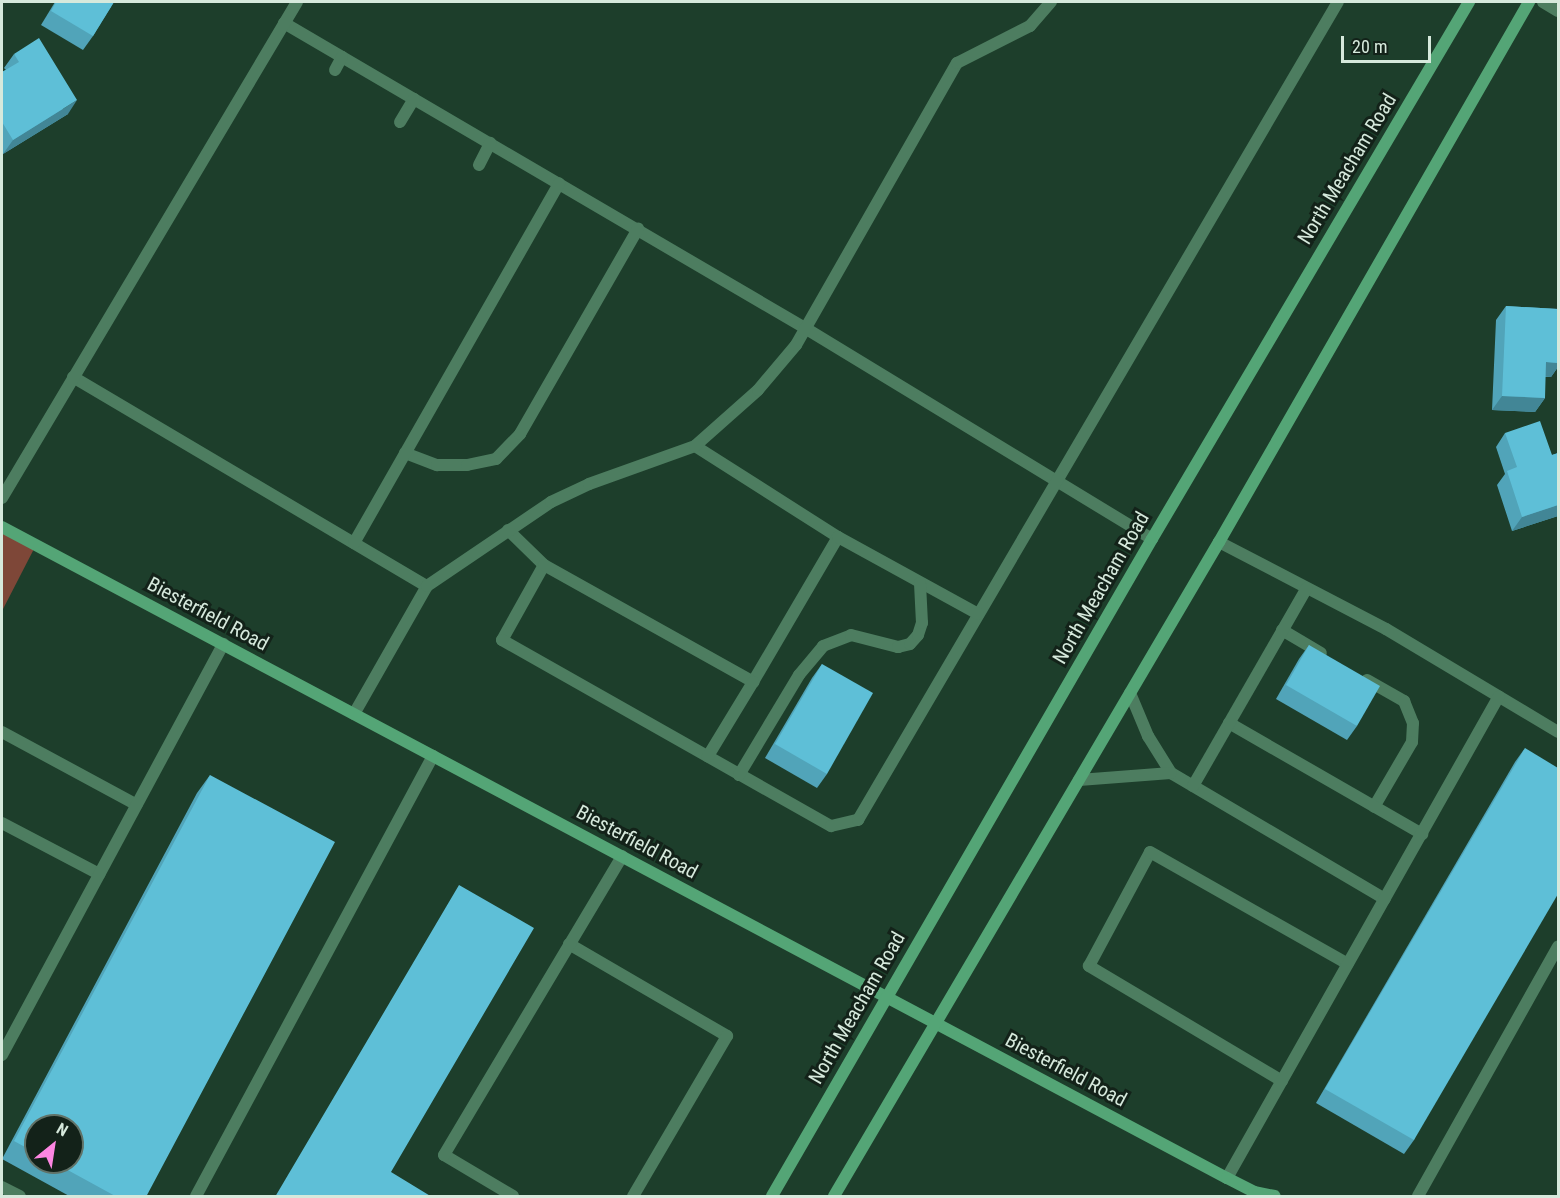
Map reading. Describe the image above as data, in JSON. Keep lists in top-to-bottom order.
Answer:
{
  "streets": {
    "main road": ["North Meacham Road", "Biesterfield Road"]
  },
  "crossings": [
    ["North Meacham Road", "Biesterfield Road"]
  ],
  "scale_bar": "20 m",
  "north": "top right"
}
